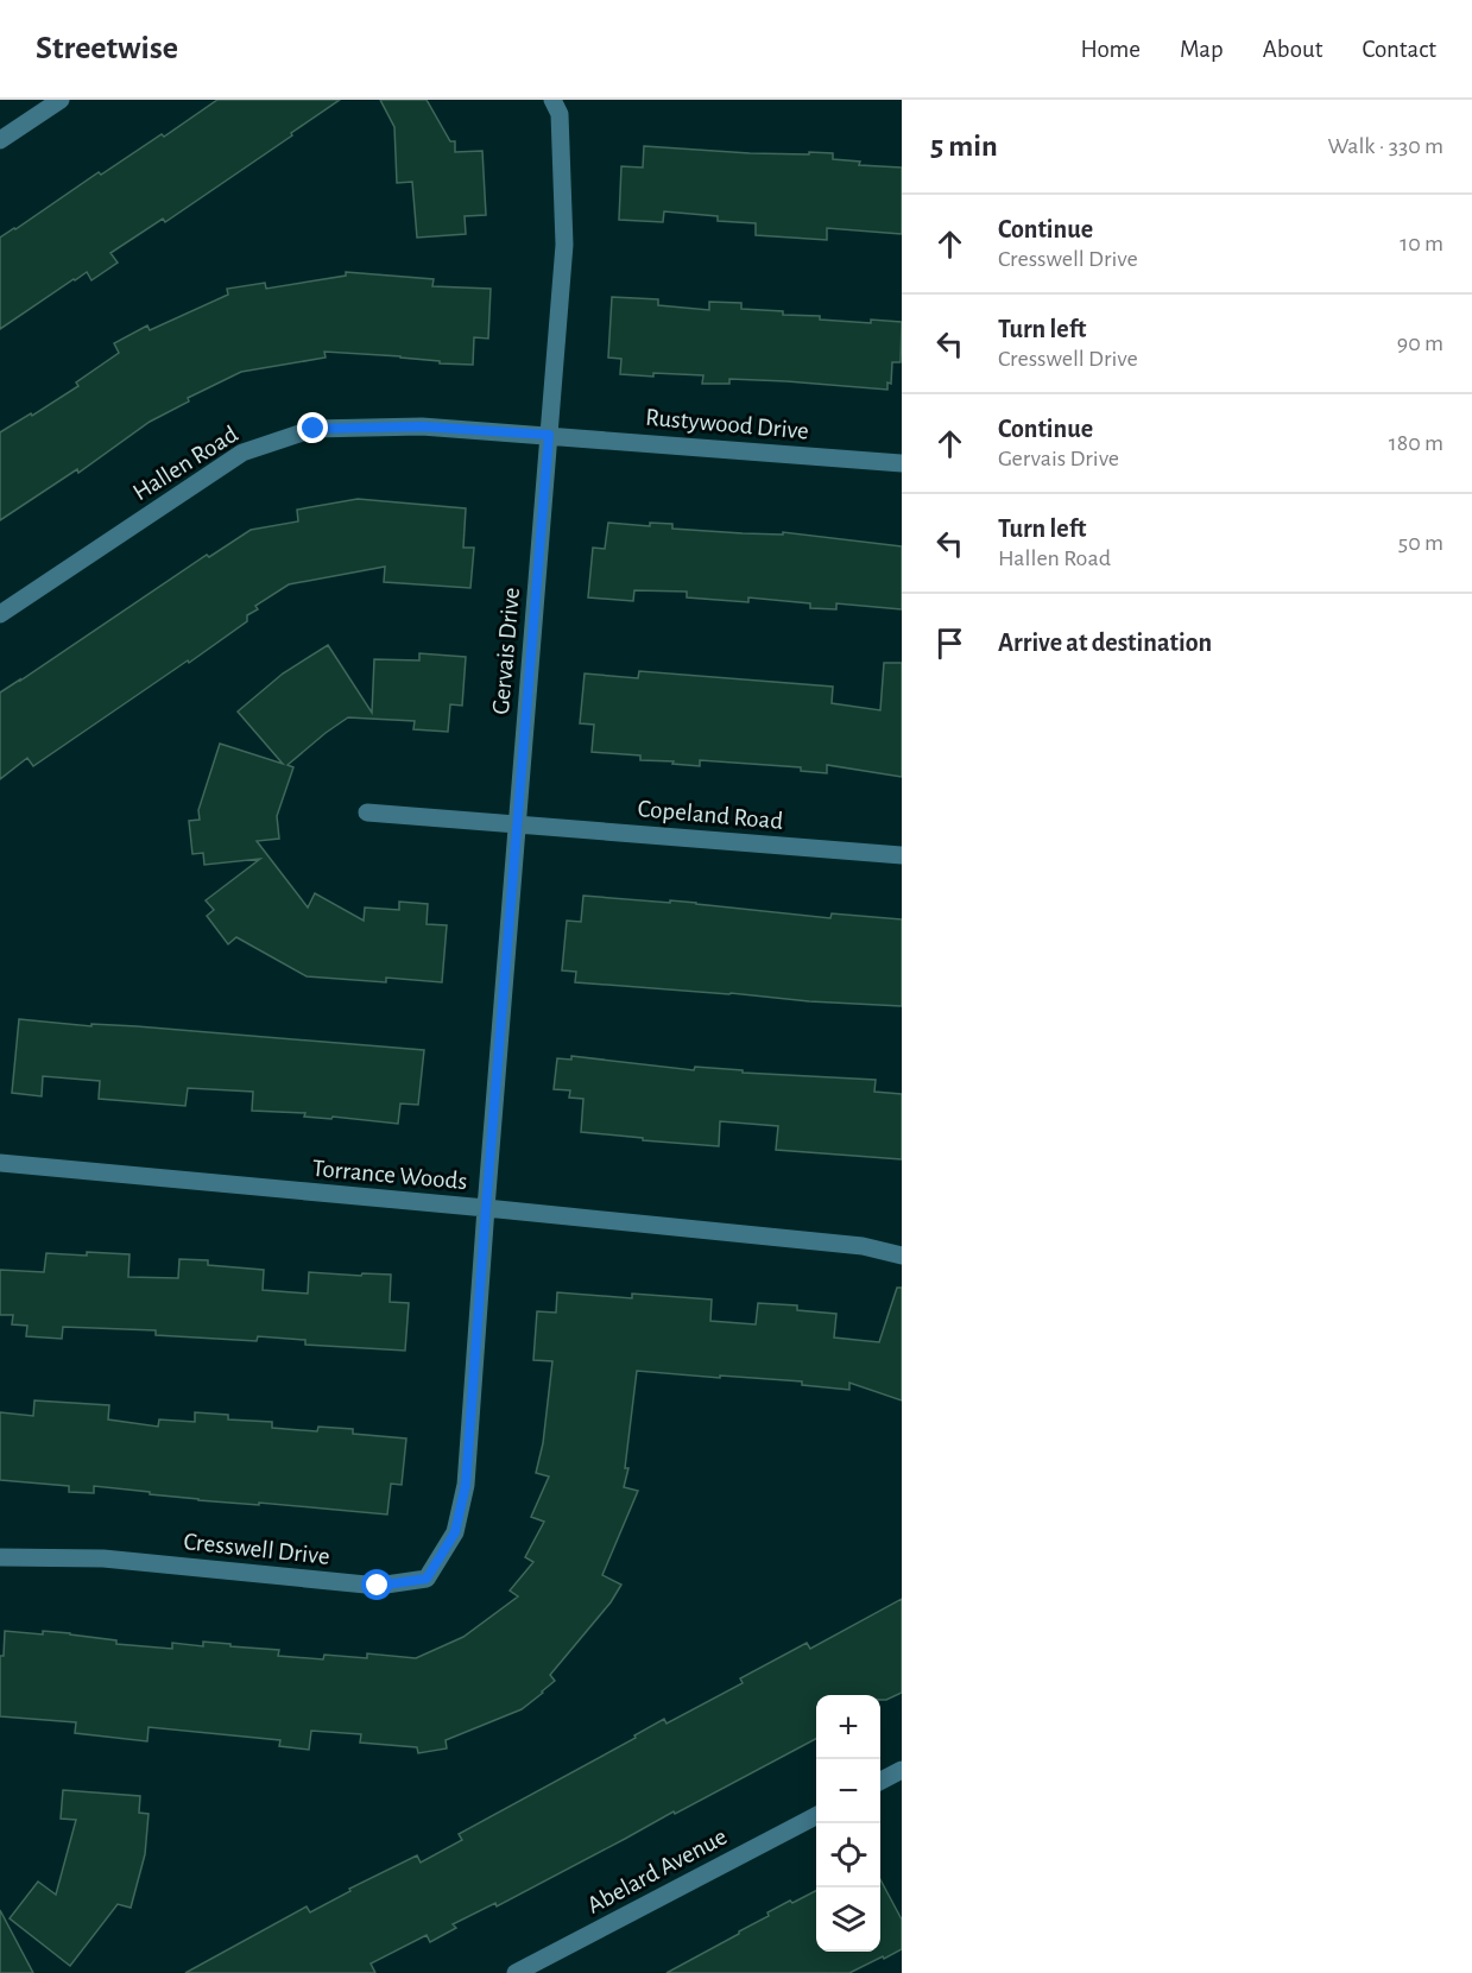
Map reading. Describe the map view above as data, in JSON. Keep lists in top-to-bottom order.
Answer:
{
  "streets": {
    "street": [
      "Rustywood Drive",
      "Hallen Road",
      "Gervais Drive",
      "Copeland Road",
      "Torrance Woods",
      "Cresswell Drive",
      "Abelard Avenue"
    ]
  },
  "crossings": [
    ["Rustywood Drive", "Hallen Road"],
    ["Rustywood Drive", "Gervais Drive"],
    ["Hallen Road", "Gervais Drive"],
    ["Gervais Drive", "Copeland Road"],
    ["Gervais Drive", "Torrance Woods"],
    ["Gervais Drive", "Cresswell Drive"],
    ["Torrance Woods", "Cresswell Drive"]
  ],
  "page": {
    "header": "Streetwise",
    "nav": [
      "Home",
      "Map",
      "About",
      "Contact"
    ],
    "heading": ["5 min", "Walk · 330 m"],
    "list": [
      ["Continue", "Cresswell Drive", "10 m"],
      ["Turn left", "Cresswell Drive", "90 m"],
      ["Continue", "Gervais Drive", "180 m"],
      ["Turn left", "Hallen Road", "50 m"],
      "Arrive at destination"
    ],
    "map_buttons": ["+", "−"]
  }
}
